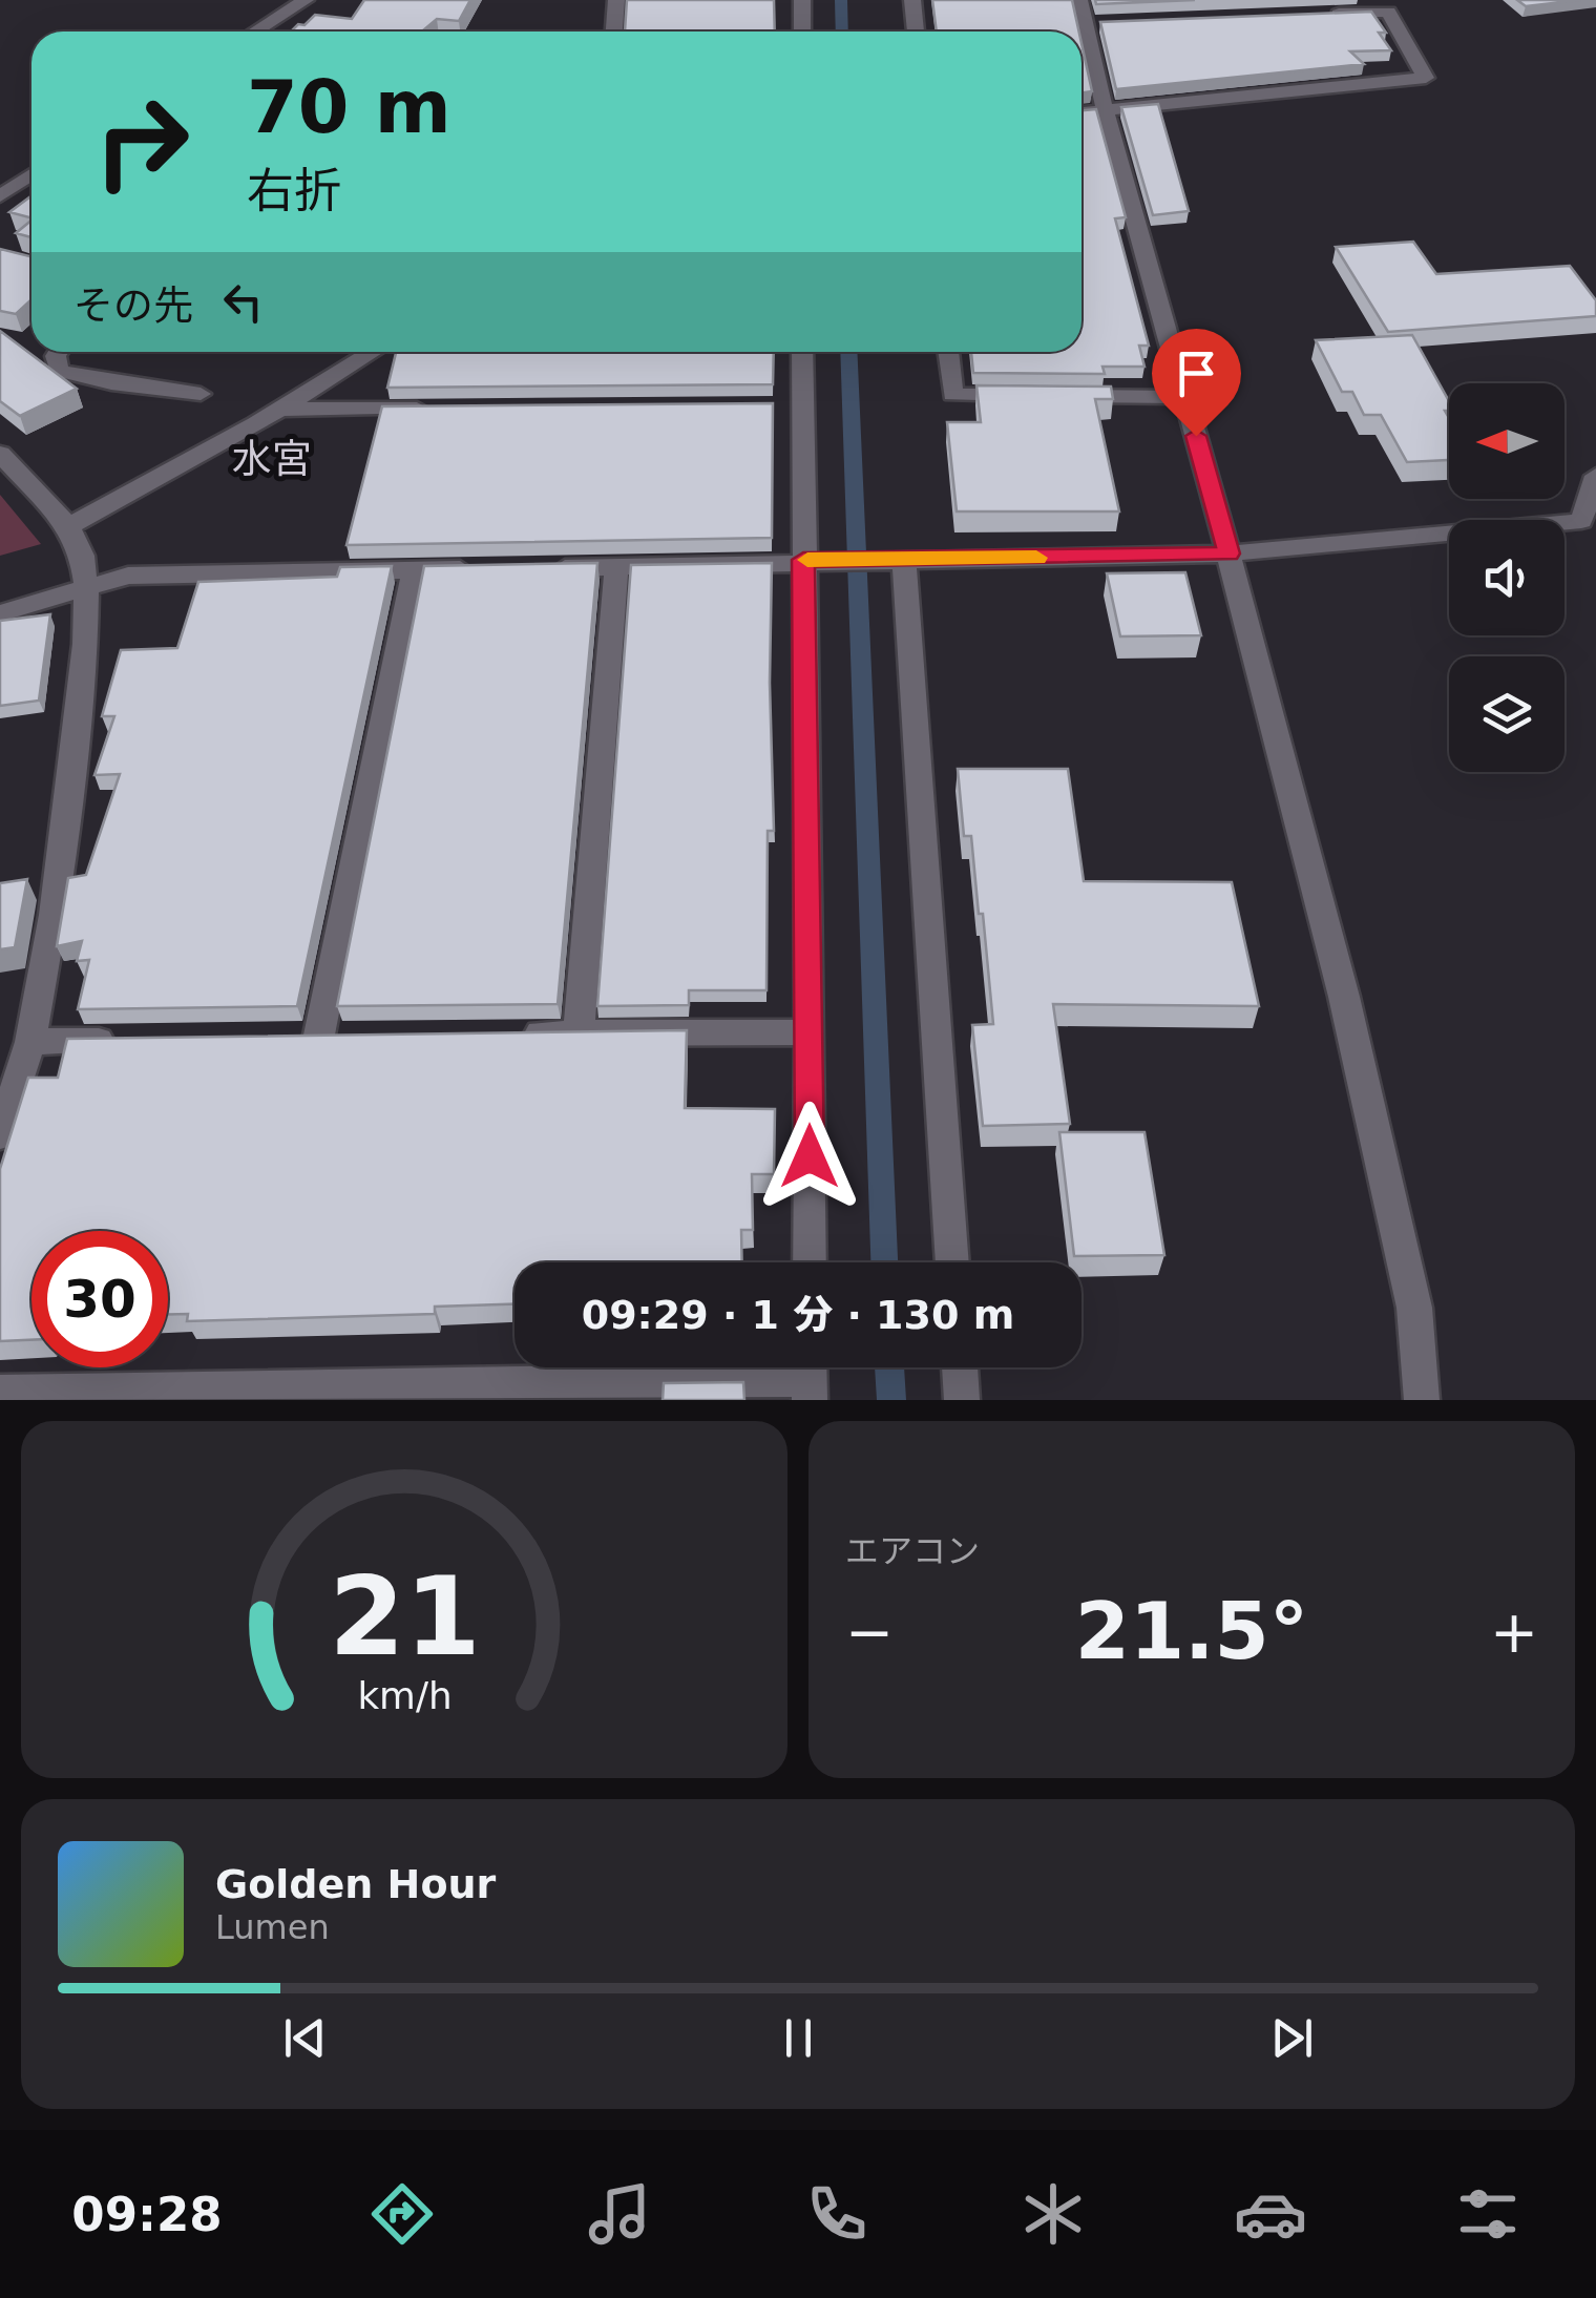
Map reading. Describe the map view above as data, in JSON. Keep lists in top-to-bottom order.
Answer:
{
  "districts": ["水宮"],
  "north": "left",
  "page": {
    "turn": ["70 m", "右折"],
    "then": "その先",
    "limit": "30",
    "trip": "09:29 · 1 分 · 130 m",
    "tile": "エアコン",
    "heat": ["−", "21.5°", "+"],
    "song": ["Golden Hour", "Lumen"],
    "tabs": "09:28",
    "gauge": ["21", "km/h"]
  }
}
